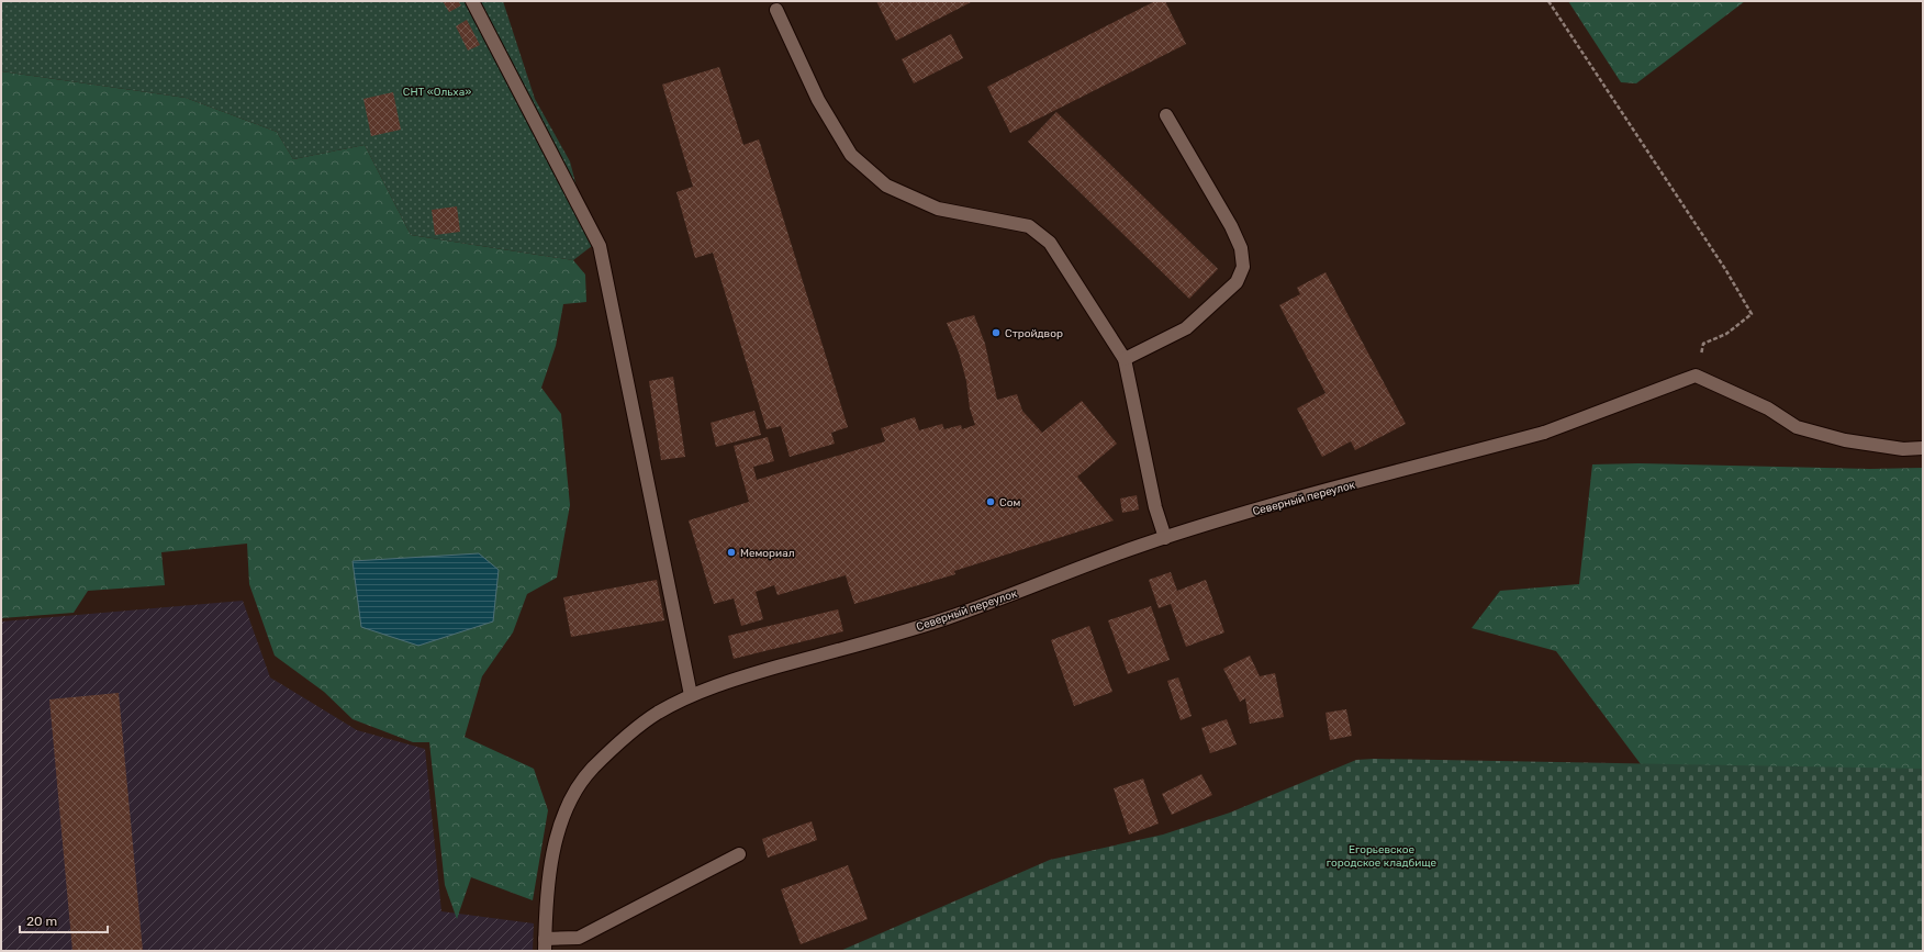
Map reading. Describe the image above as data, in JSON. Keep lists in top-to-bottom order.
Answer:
{
  "streets": {
    "street": ["Северный переулок"]
  },
  "parks": ["СНТ «Ольха»", "Егорьевское городское кладбище"],
  "places": ["Стройдвор", "Сом", "Мемориал"],
  "scale_bar": "20 m"
}
